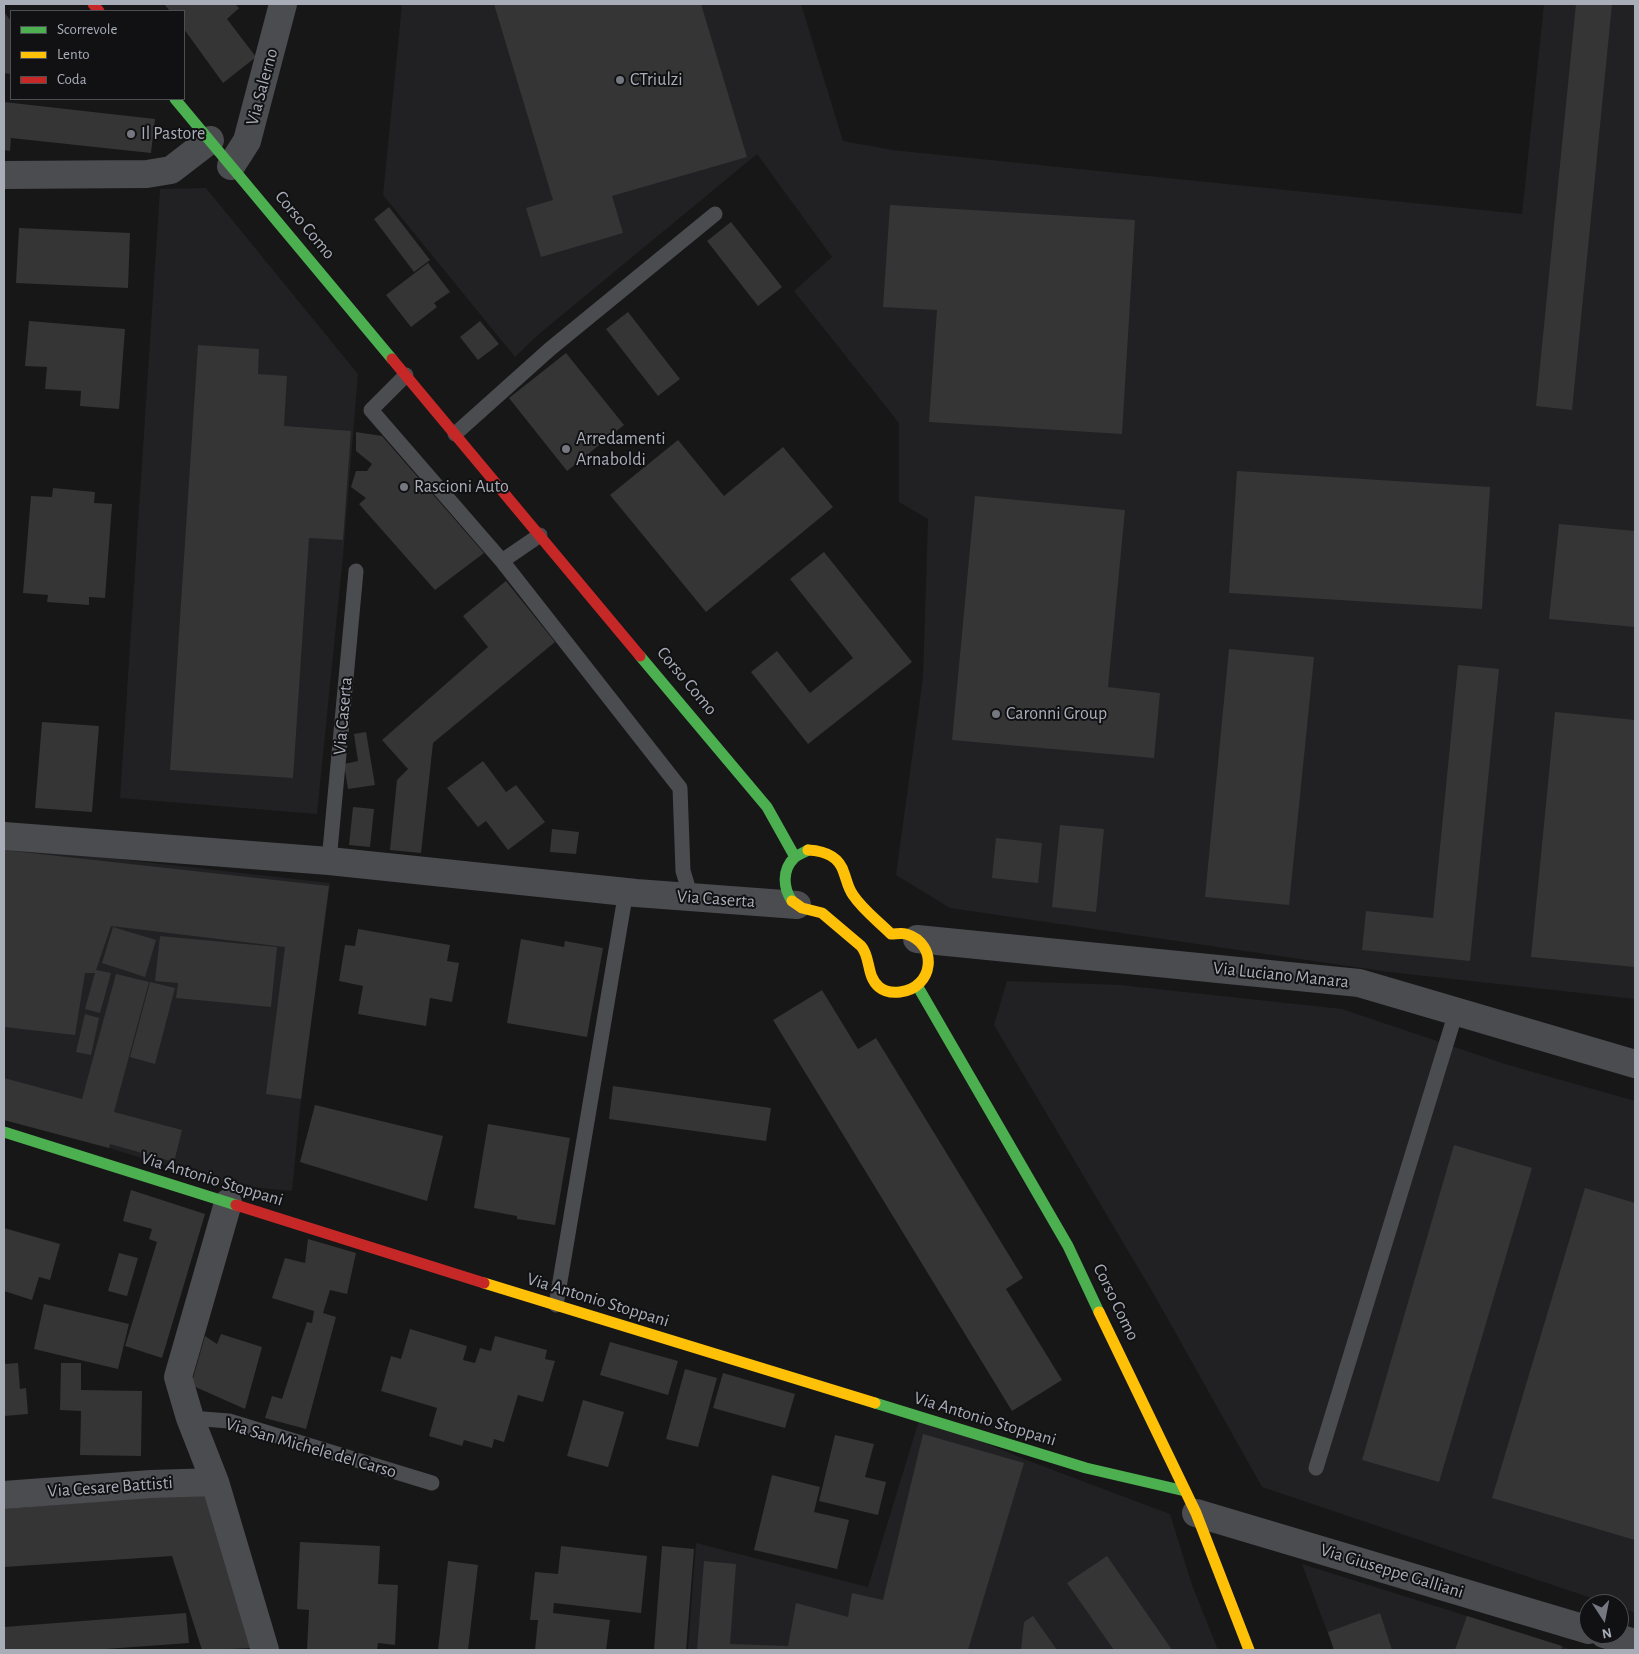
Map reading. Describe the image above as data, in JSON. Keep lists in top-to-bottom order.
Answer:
{
  "streets": {
    "main road": ["Corso Como", "Via Antonio Stoppani"],
    "street": [
      "Via Salerno",
      "Via Caserta",
      "Via Luciano Manara",
      "Via San Michele del Carso",
      "Via Cesare Battisti",
      "Via Giuseppe Galliani"
    ]
  },
  "crossings": [
    ["Via Salerno", "Corso Como"],
    ["Corso Como", "Via Antonio Stoppani"],
    ["Corso Como", "Via Giuseppe Galliani"],
    ["Via Antonio Stoppani", "Via San Michele del Carso"],
    ["Via Antonio Stoppani", "Via Giuseppe Galliani"],
    ["Via San Michele del Carso", "Via Cesare Battisti"]
  ],
  "places": [
    "CTriulzi",
    "Il Pastore",
    "Arredamenti Arnaboldi",
    "Rascioni Auto",
    "Caronni Group"
  ],
  "legend": ["Scorrevole", "Lento", "Coda"],
  "north": "bottom"
}
